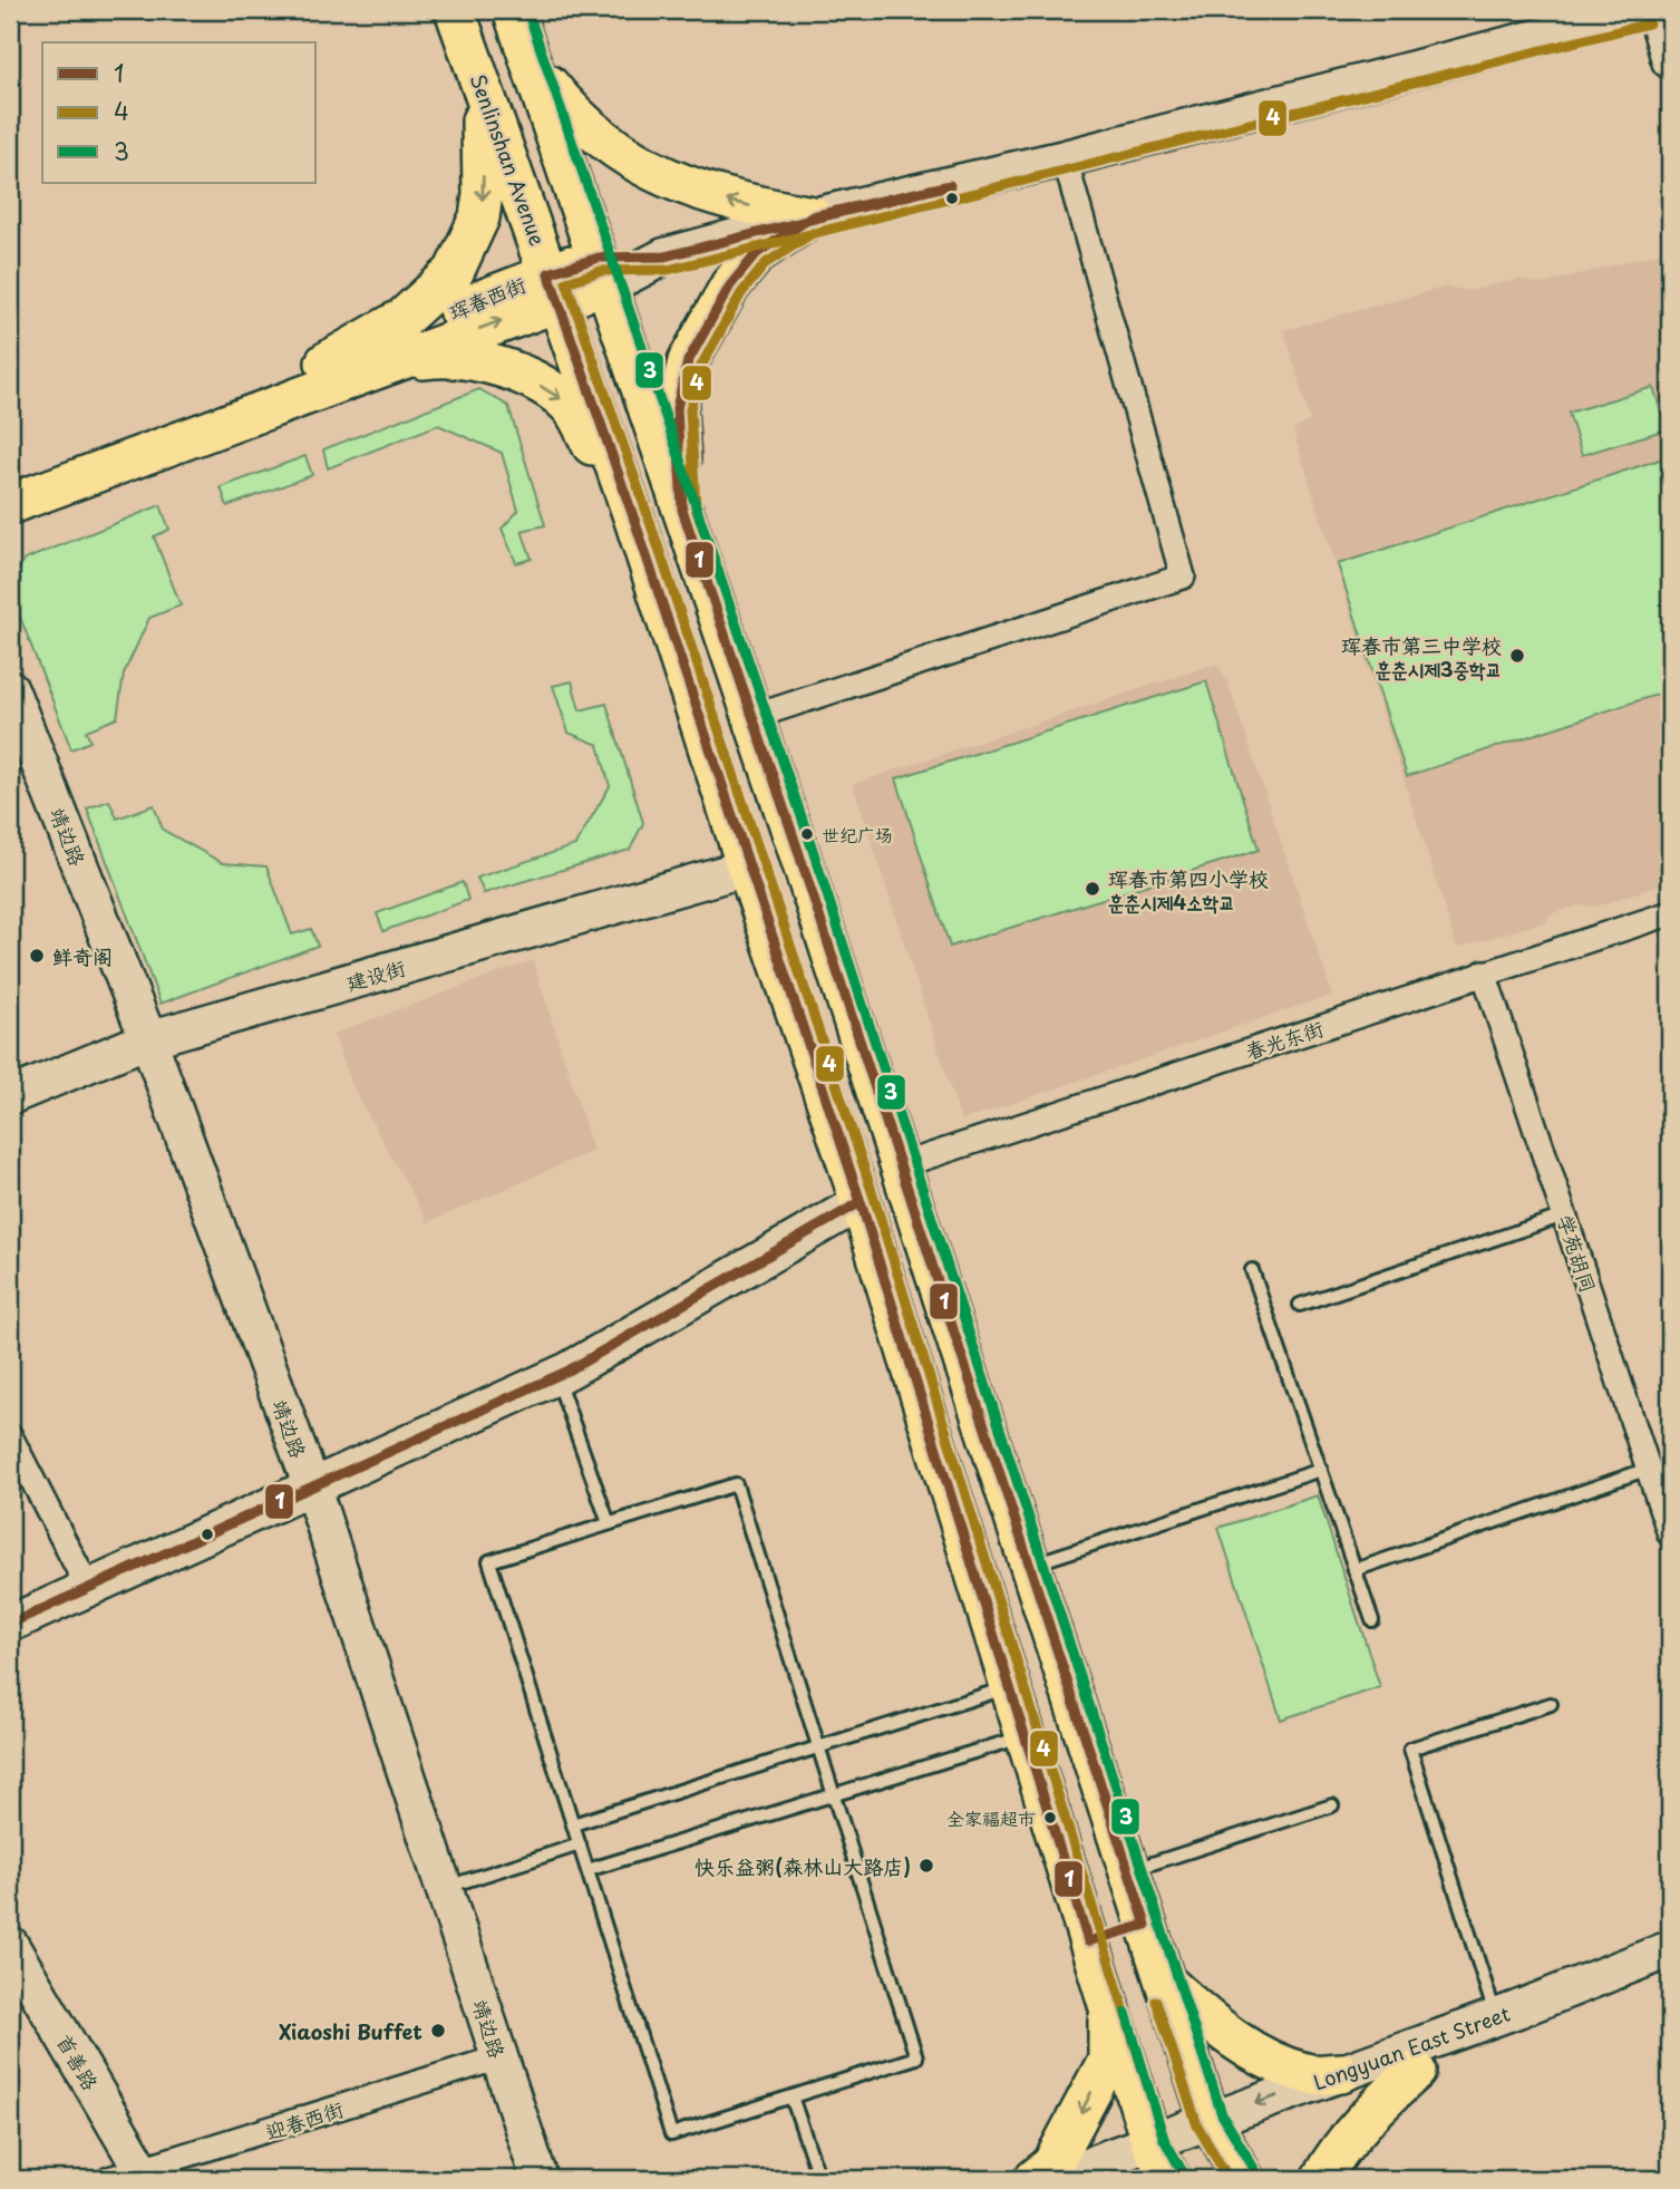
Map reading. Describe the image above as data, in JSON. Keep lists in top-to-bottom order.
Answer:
{
  "streets": {
    "main road": ["Senlinshan Avenue", "珲春西街"],
    "street": [
      "靖边路",
      "建设街",
      "春光东街",
      "学苑胡同",
      "Longyuan East Street",
      "首善路",
      "迎春西街"
    ]
  },
  "crossings": [
    ["Senlinshan Avenue", "珲春西街"],
    ["Senlinshan Avenue", "建设街"],
    ["Senlinshan Avenue", "Longyuan East Street"],
    ["靖边路", "建设街"],
    ["靖边路", "迎春西街"],
    ["春光东街", "学苑胡同"],
    ["首善路", "迎春西街"]
  ],
  "places": [
    "珲春市第三中学校 훈춘시제3중학교",
    "世纪广场",
    "珲春市第四小学校 훈춘시제4소학교",
    "鲜奇阁",
    "全家福超市",
    "快乐益粥(森林山大路店)",
    "Xiaoshi Buffet"
  ],
  "lines": ["transit line 3", "transit line 4", "transit line 1"],
  "legend": ["1", "4", "3"]
}
